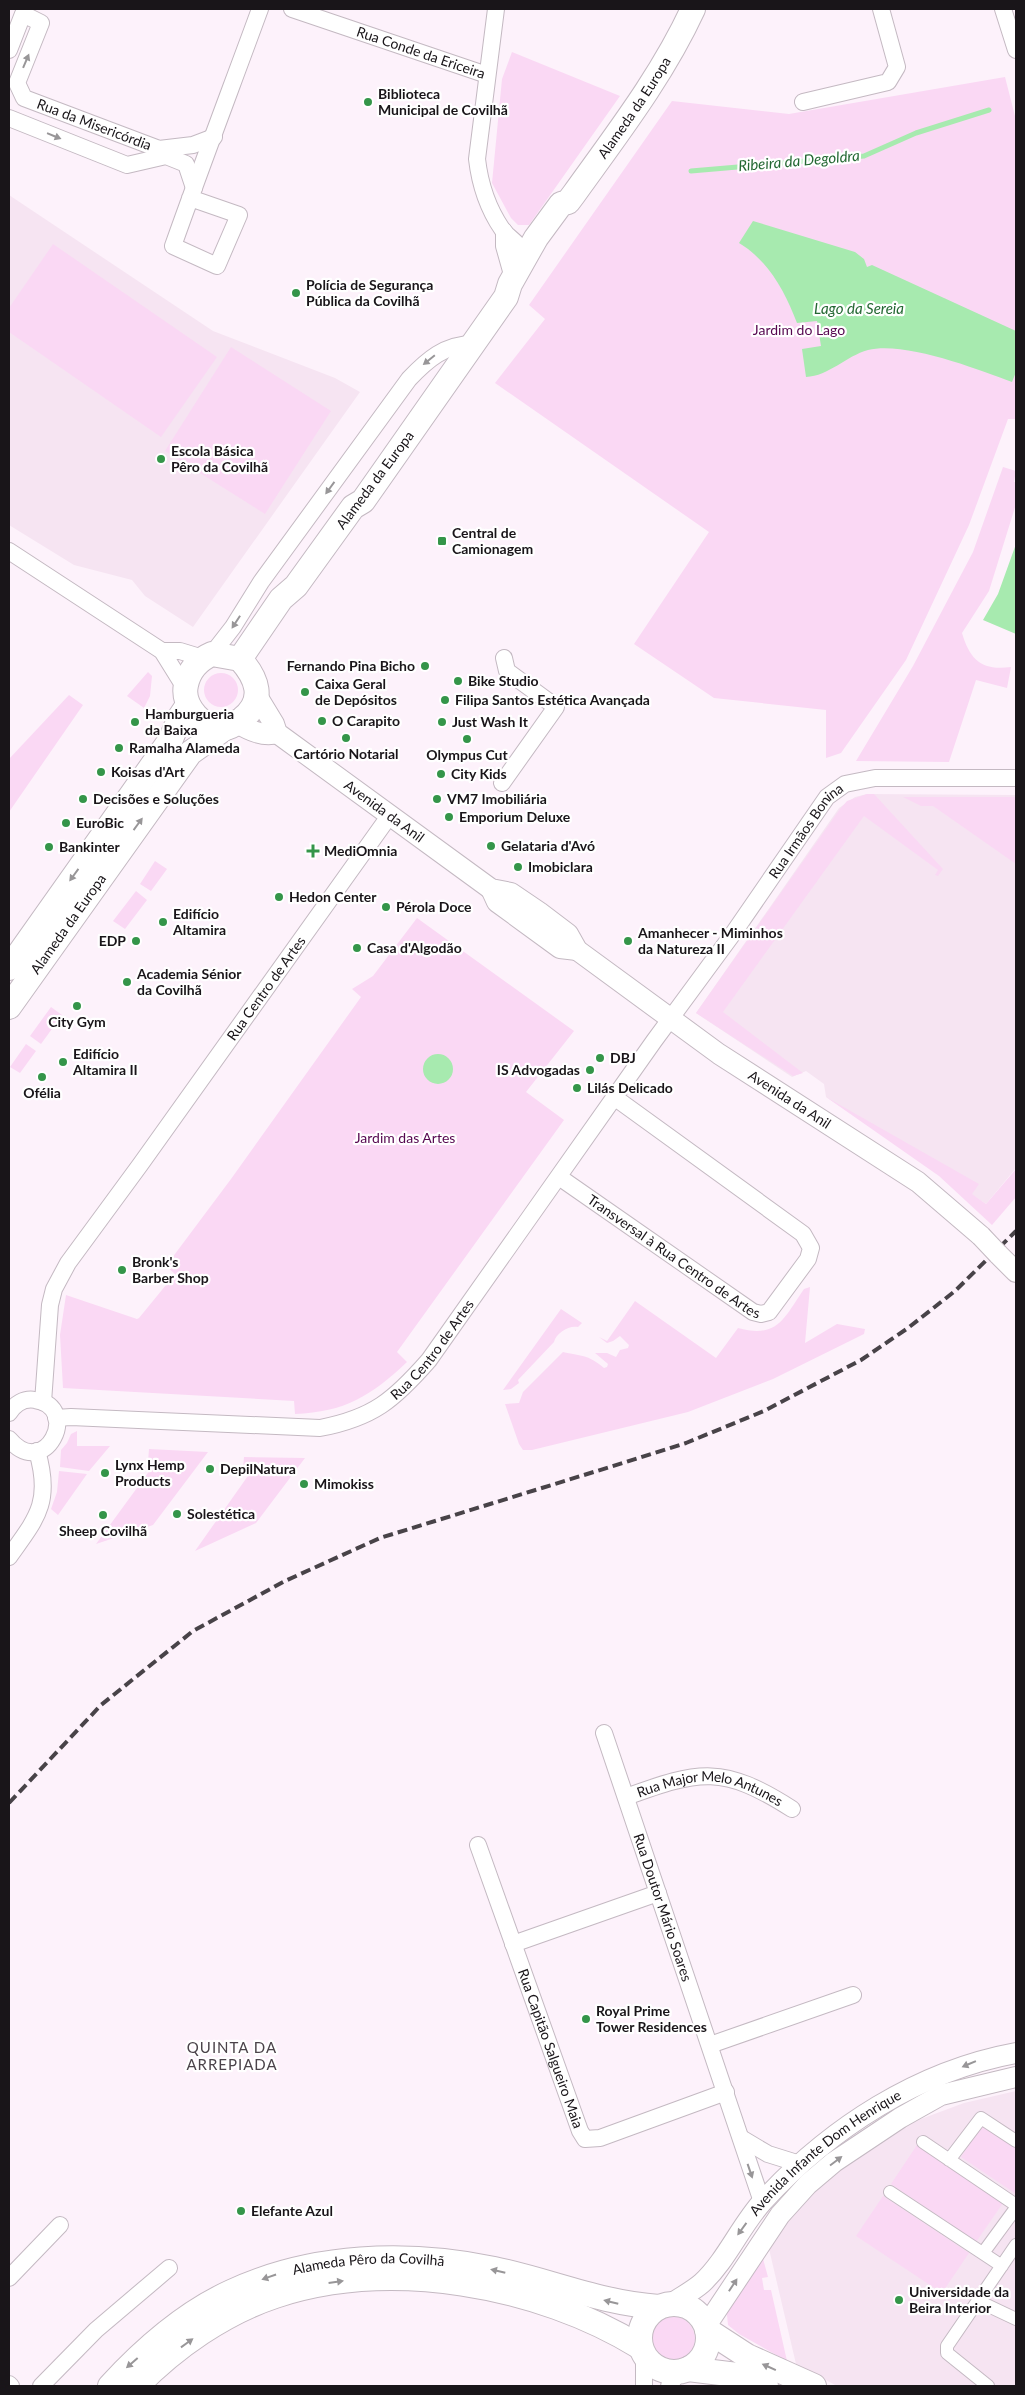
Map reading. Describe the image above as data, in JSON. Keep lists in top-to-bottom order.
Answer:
{
  "streets": {
    "main road": ["Alameda da Europa", "Alameda Pêro da Covilhã"],
    "street": [
      "Rua Conde da Ericeira",
      "Rua da Misericórdia",
      "Avenida da Anil",
      "Rua Irmãos Bonina",
      "Rua Centro de Artes",
      "Transversal à Rua Centro de Artes",
      "Rua Major Melo Antunes",
      "Rua Doutor Mário Soares",
      "Rua Capitão Salgueiro Maia",
      "Avenida Infante Dom Henrique"
    ]
  },
  "crossings": [
    ["Alameda da Europa", "Avenida da Anil"],
    ["Avenida da Anil", "Rua Irmãos Bonina"],
    ["Avenida da Anil", "Rua Centro de Artes"],
    ["Rua Irmãos Bonina", "Rua Centro de Artes"],
    ["Rua Centro de Artes", "Transversal à Rua Centro de Artes"],
    ["Rua Major Melo Antunes", "Rua Doutor Mário Soares"],
    ["Rua Doutor Mário Soares", "Rua Capitão Salgueiro Maia"],
    ["Rua Doutor Mário Soares", "Avenida Infante Dom Henrique"],
    ["Avenida Infante Dom Henrique", "Alameda Pêro da Covilhã"]
  ],
  "districts": ["QUINTA DA ARREPIADA"],
  "water": ["Ribeira da Degoldra", "Lago da Sereia"],
  "parks": ["Jardim do Lago", "Jardim das Artes"],
  "places": {
    "other": [
      "Biblioteca Municipal de Covilhã",
      "Polícia de Segurança Pública da Covilhã",
      "Escola Básica Pêro da Covilhã",
      "Fernando Pina Bicho",
      "Bike Studio",
      "Caixa Geral de Depósitos",
      "Filipa Santos Estética Avançada",
      "O Carapito",
      "Hamburgueria da Baixa",
      "Just Wash It",
      "Cartório Notarial",
      "Olympus Cut",
      "Ramalha Alameda",
      "Koisas d'Art",
      "City Kids",
      "Decisões e Soluções",
      "VM7 Imobiliária",
      "Emporium Deluxe",
      "EuroBic",
      "Gelataria d'Avó",
      "Bankinter",
      "Imobiclara",
      "Hedon Center",
      "Pérola Doce",
      "Edifício Altamira",
      "EDP",
      "Amanhecer - Miminhos da Natureza II",
      "Casa d'Algodão",
      "Academia Sénior da Covilhã",
      "City Gym",
      "DBJ",
      "Edifício Altamira II",
      "IS Advogadas",
      "Ofélia",
      "Lilás Delicado",
      "Bronk's Barber Shop",
      "DepilNatura",
      "Lynx Hemp Products",
      "Mimokiss",
      "Solestética",
      "Sheep Covilhã",
      "Royal Prime Tower Residences",
      "Elefante Azul",
      "Universidade da Beira Interior"
    ],
    "transit": ["Central de Camionagem"],
    "health": ["MediOmnia"]
  }
}
